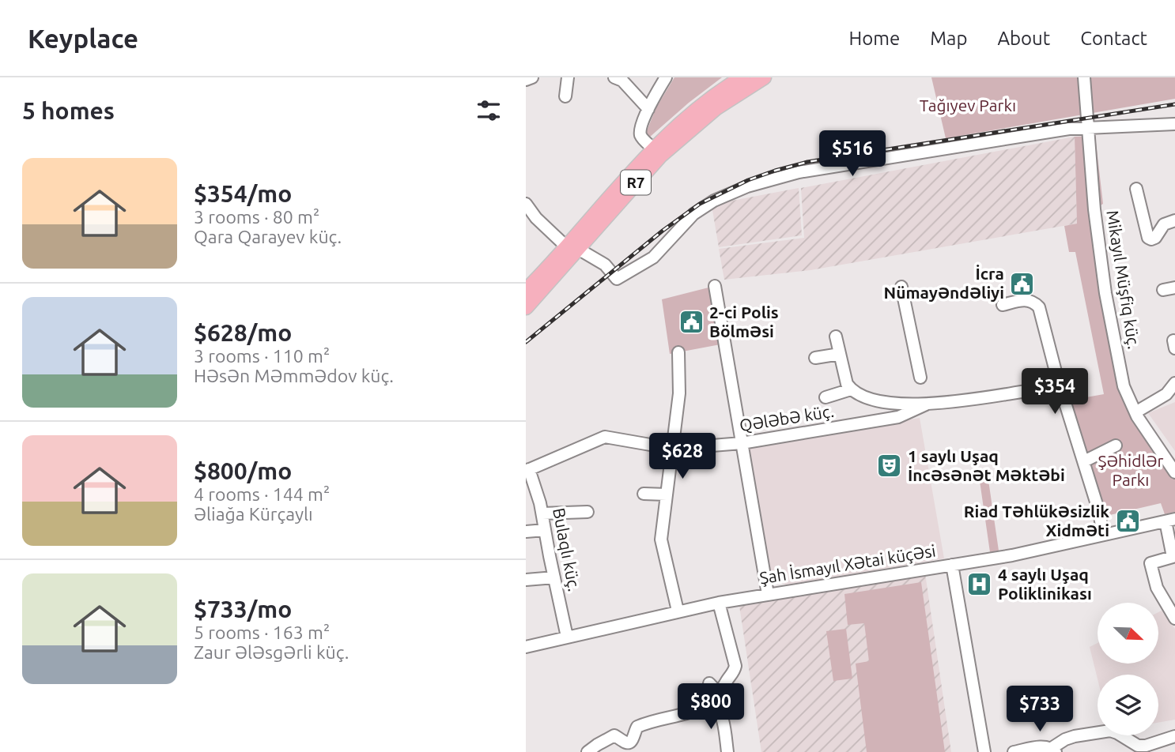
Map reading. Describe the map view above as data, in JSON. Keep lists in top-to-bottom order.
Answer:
{
  "streets": {
    "main road": ["R7"],
    "street": [
      "Mikayıl Müşfiq küç.",
      "Qələbə küç.",
      "Bulaqlı küç.",
      "Şah İsmayıl Xətai küçəsi"
    ]
  },
  "crossings": [
    ["Qələbə küç.", "Bulaqlı küç."],
    ["Bulaqlı küç.", "Şah İsmayıl Xətai küçəsi"]
  ],
  "parks": ["Tağıyev Parkı", "Şəhidlər Parkı"],
  "places": {
    "public building": ["İcra Nümayəndəliyi", "2-ci Polis Bölməsi", "Riad Təhlükəsizlik Xidməti"],
    "theatre": ["1 saylı Uşaq İncəsənət Məktəbi"],
    "hospital": ["4 saylı Uşaq Poliklinikası"]
  },
  "north": "bottom right",
  "page": {
    "header": "Keyplace",
    "nav": [
      "Home",
      "Map",
      "About",
      "Contact"
    ],
    "heading": "5 homes",
    "price": [
      "$516",
      "$354",
      "$628",
      "$800",
      "$733"
    ],
    "list": [
      {
        "name": "$354/mo",
        "note": "3 rooms · 80 m² · Qara Qarayev küç."
      },
      {
        "name": "$628/mo",
        "note": "3 rooms · 110 m² · Həsən Məmmədov küç."
      },
      {
        "name": "$800/mo",
        "note": "4 rooms · 144 m² · Əliağa Kürçaylı"
      },
      {
        "name": "$733/mo",
        "note": "5 rooms · 163 m² · Zaur Ələsgərli küç."
      }
    ]
  }
}
